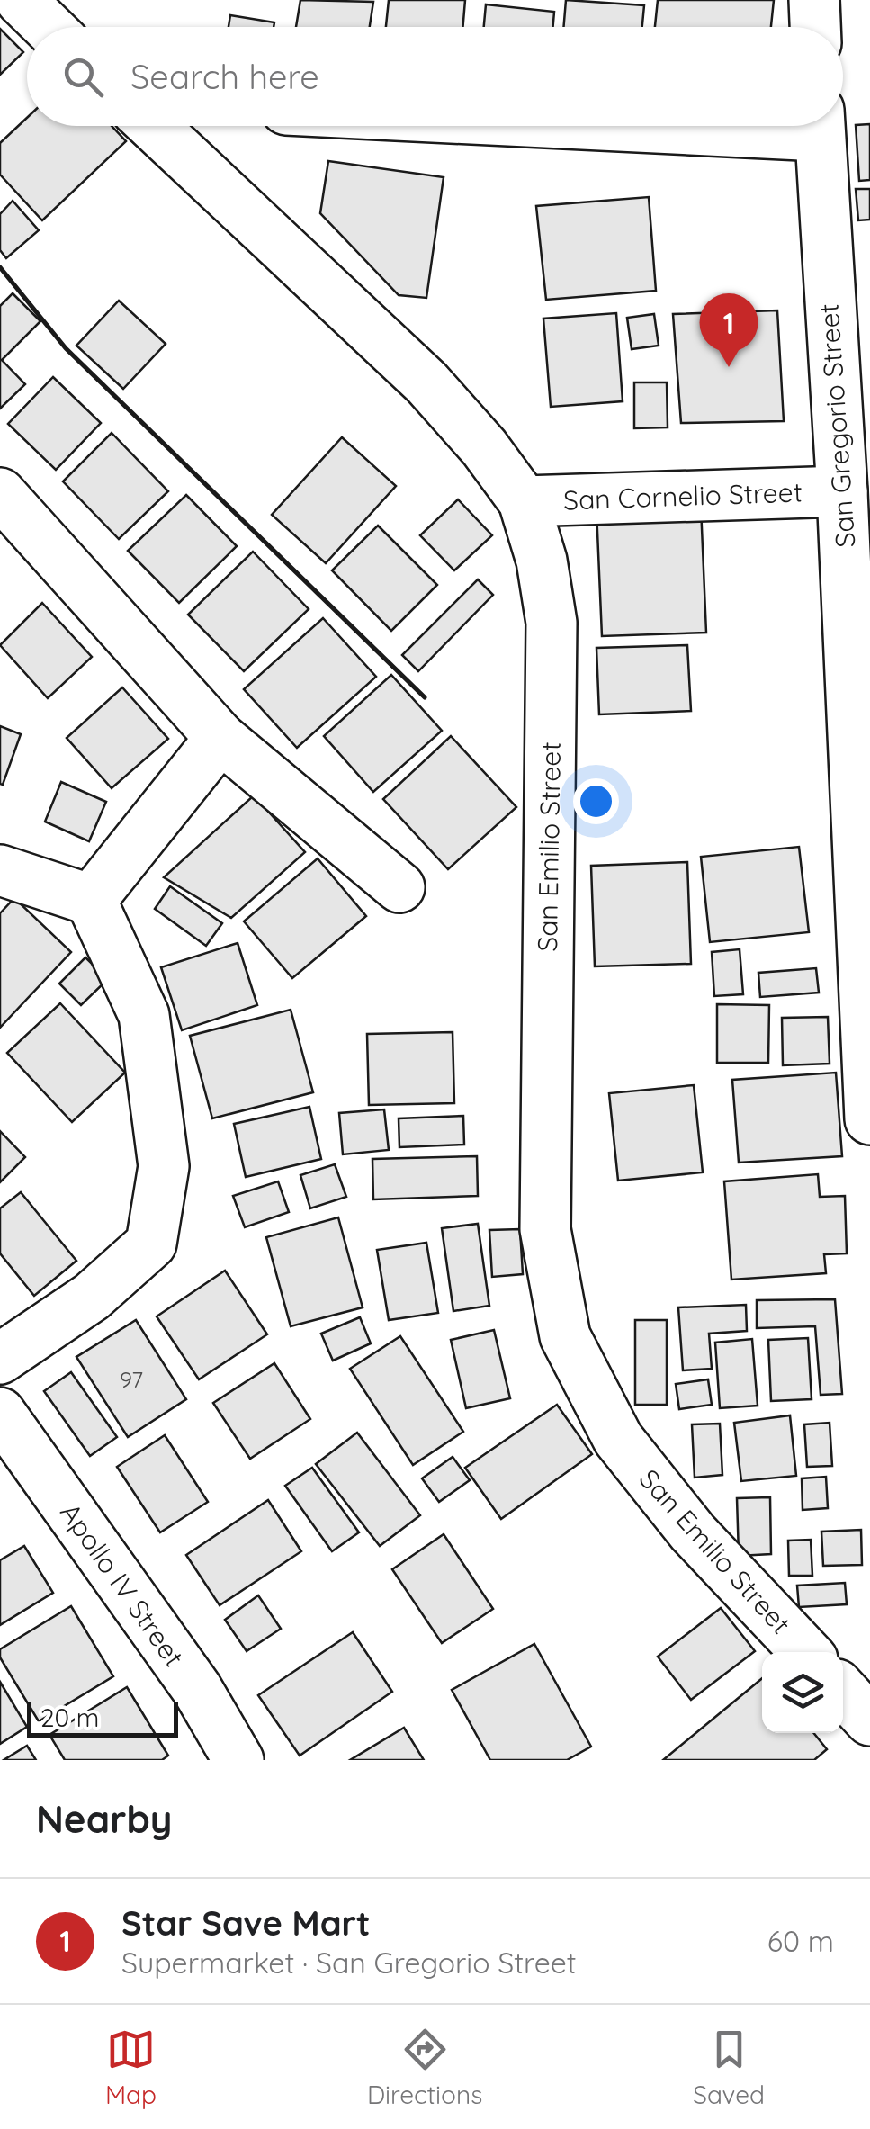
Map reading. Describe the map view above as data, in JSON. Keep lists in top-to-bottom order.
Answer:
{
  "streets": {
    "street": [
      "San Gregorio Street",
      "San Cornelio Street",
      "San Emilio Street",
      "Apollo IV Street"
    ]
  },
  "crossings": [
    ["San Gregorio Street", "San Cornelio Street"],
    ["San Cornelio Street", "San Emilio Street"]
  ],
  "house_numbers": ["97"],
  "scale_bar": "20 m",
  "page": {
    "search": "Search here",
    "pins": "1",
    "scale": "20 m",
    "heading": "Nearby",
    "list": [
      {
        "mark": "1",
        "name": "Star Save Mart",
        "note": "Supermarket · San Gregorio Street",
        "value": "60 m"
      }
    ],
    "nav": ["Map", "Directions", "Saved"]
  }
}
